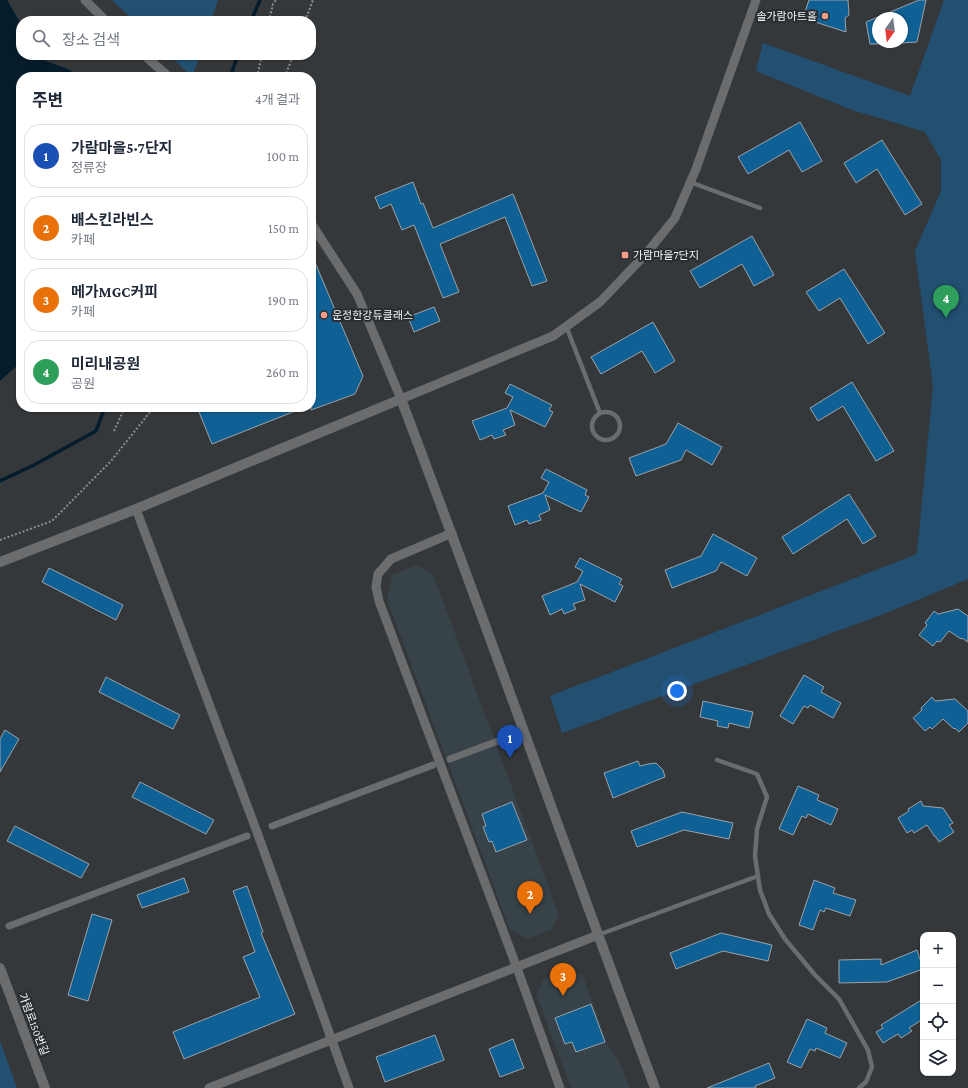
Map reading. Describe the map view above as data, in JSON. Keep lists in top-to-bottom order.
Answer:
{
  "streets": {
    "street": ["가람로150번길"]
  },
  "places": {
    "other": ["솔가람아트홀", "운정한강듀클래스"],
    "transit": ["가람마을7단지"]
  },
  "north": "bottom",
  "page": {
    "search": "장소 검색",
    "heading": ["주변", "4개 결과"],
    "list": [
      {
        "mark": "1",
        "name": "가람마을5·7단지",
        "note": "정류장",
        "value": "100 m"
      },
      {
        "mark": "2",
        "name": "배스킨라빈스",
        "note": "카페",
        "value": "150 m"
      },
      {
        "mark": "3",
        "name": "메가MGC커피",
        "note": "카페",
        "value": "190 m"
      },
      {
        "mark": "4",
        "name": "미리내공원",
        "note": "공원",
        "value": "260 m"
      }
    ],
    "pins": [
      "4",
      "1",
      "2",
      "3"
    ],
    "map_buttons": ["+", "−"]
  }
}
